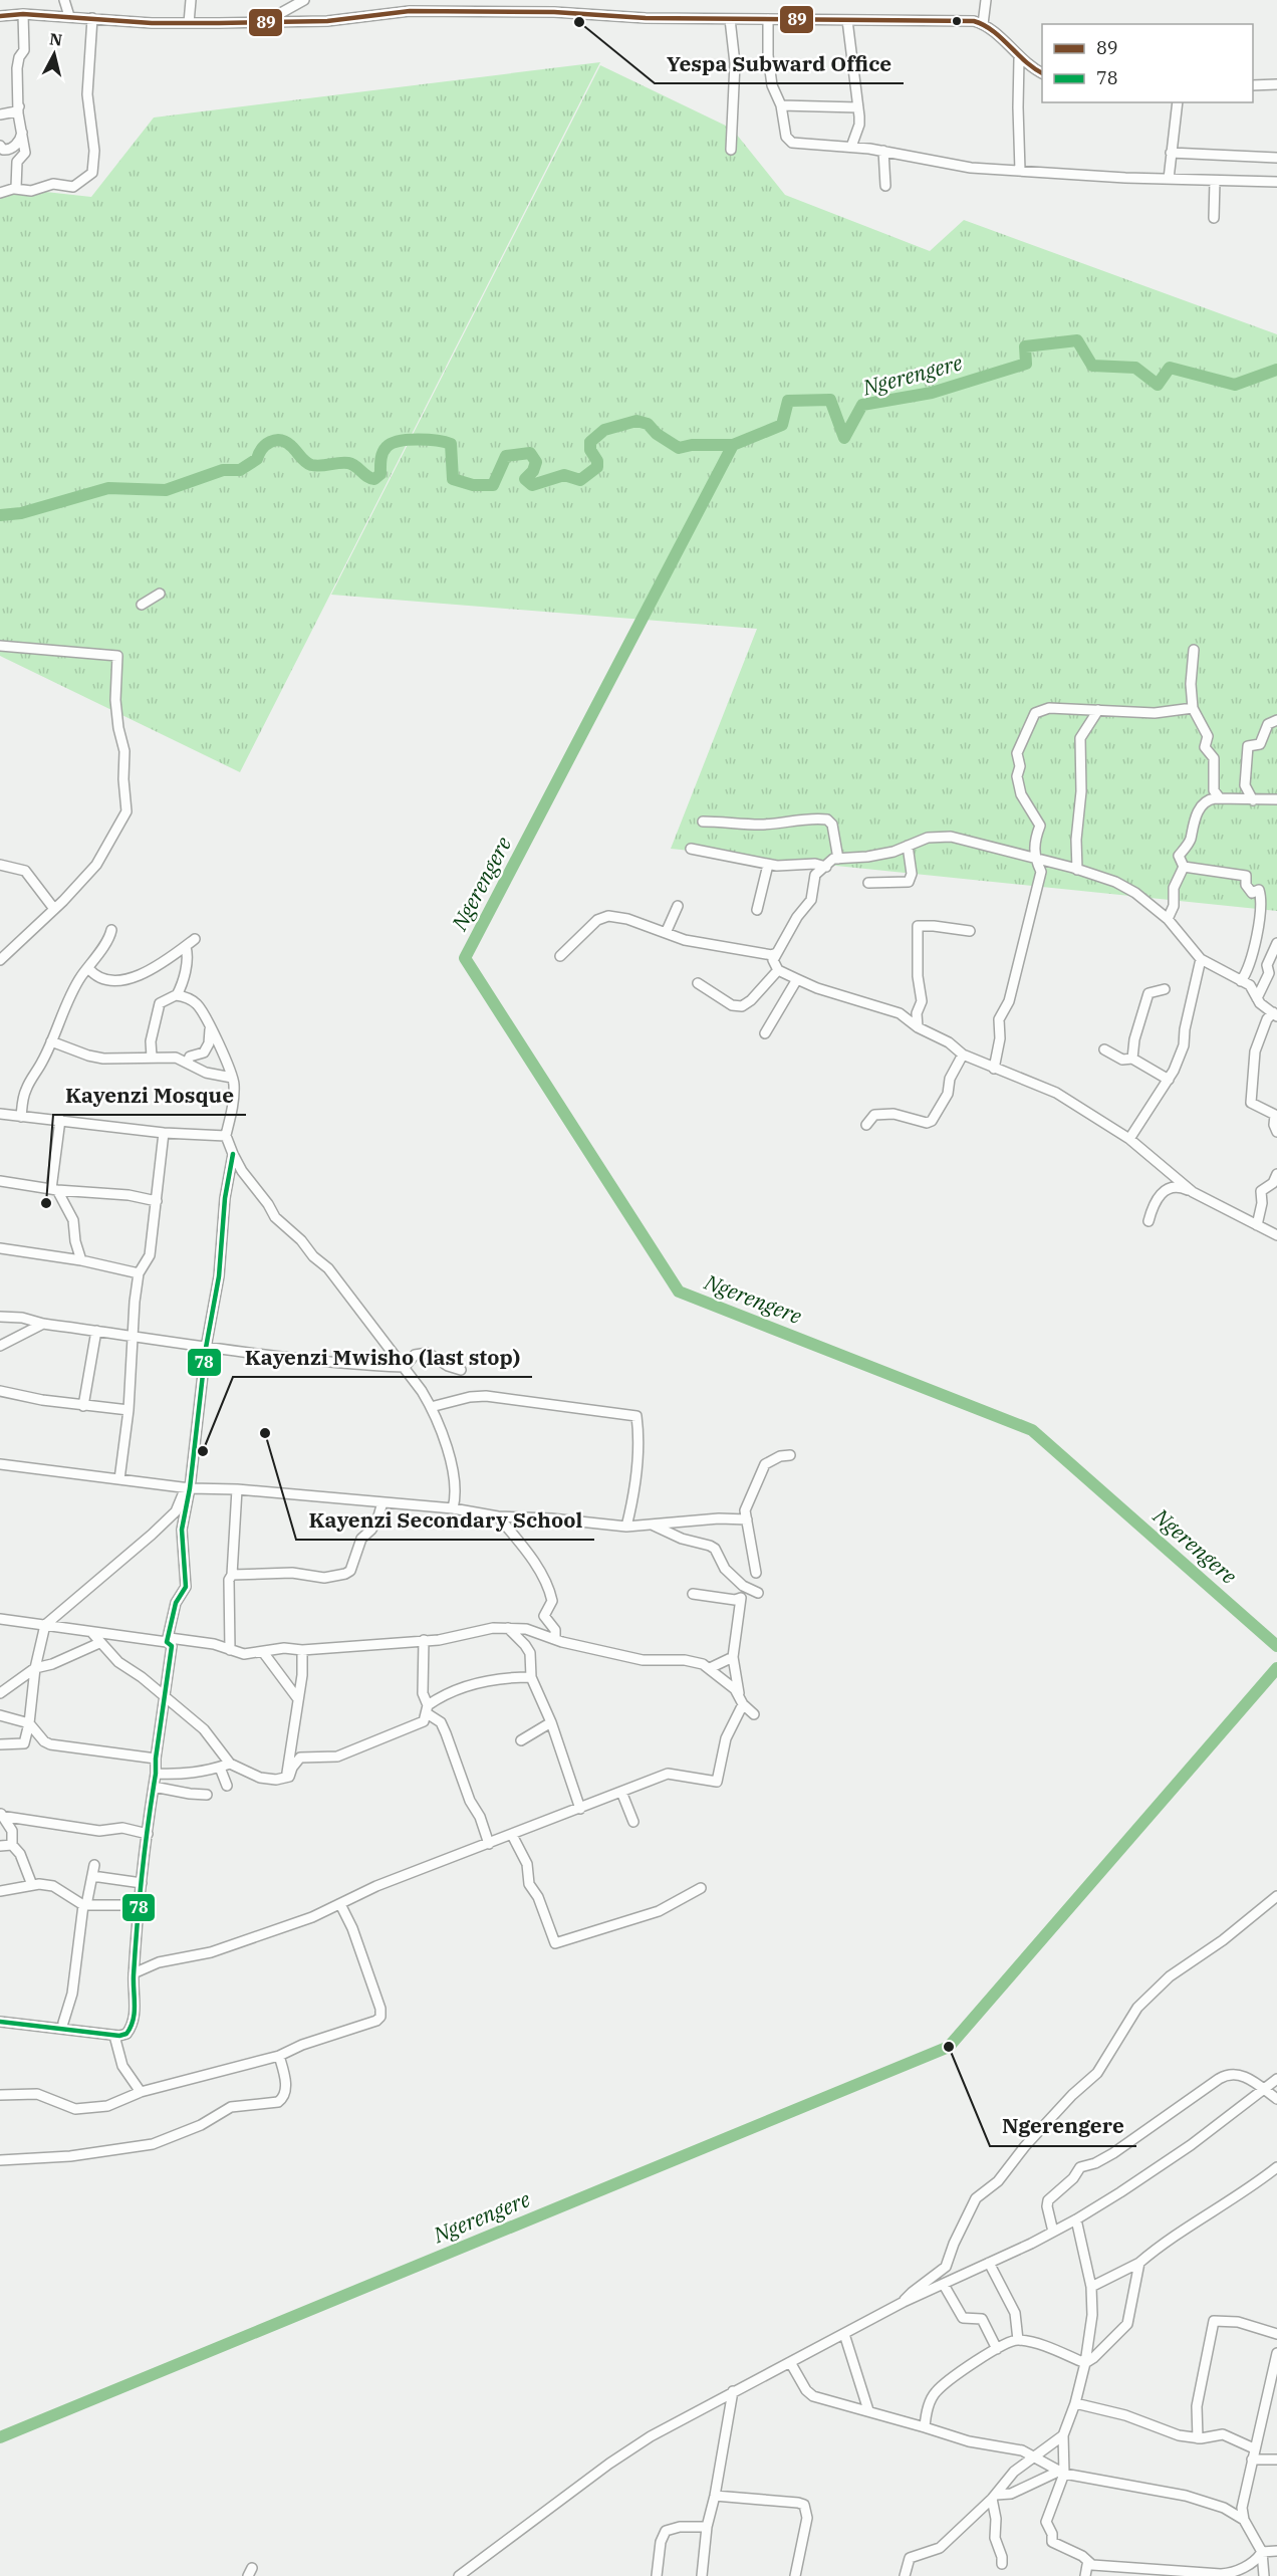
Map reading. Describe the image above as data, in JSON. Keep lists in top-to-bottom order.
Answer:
{
  "water": ["Ngerengere"],
  "places": [
    "Yespa Subward Office",
    "Kayenzi Mosque",
    "Kayenzi Secondary School",
    "Kayenzi Mwisho (last stop)",
    "Ngerengere"
  ],
  "lines": ["transit line 89", "transit line 78"],
  "legend": ["89", "78"],
  "north": "top"
}
